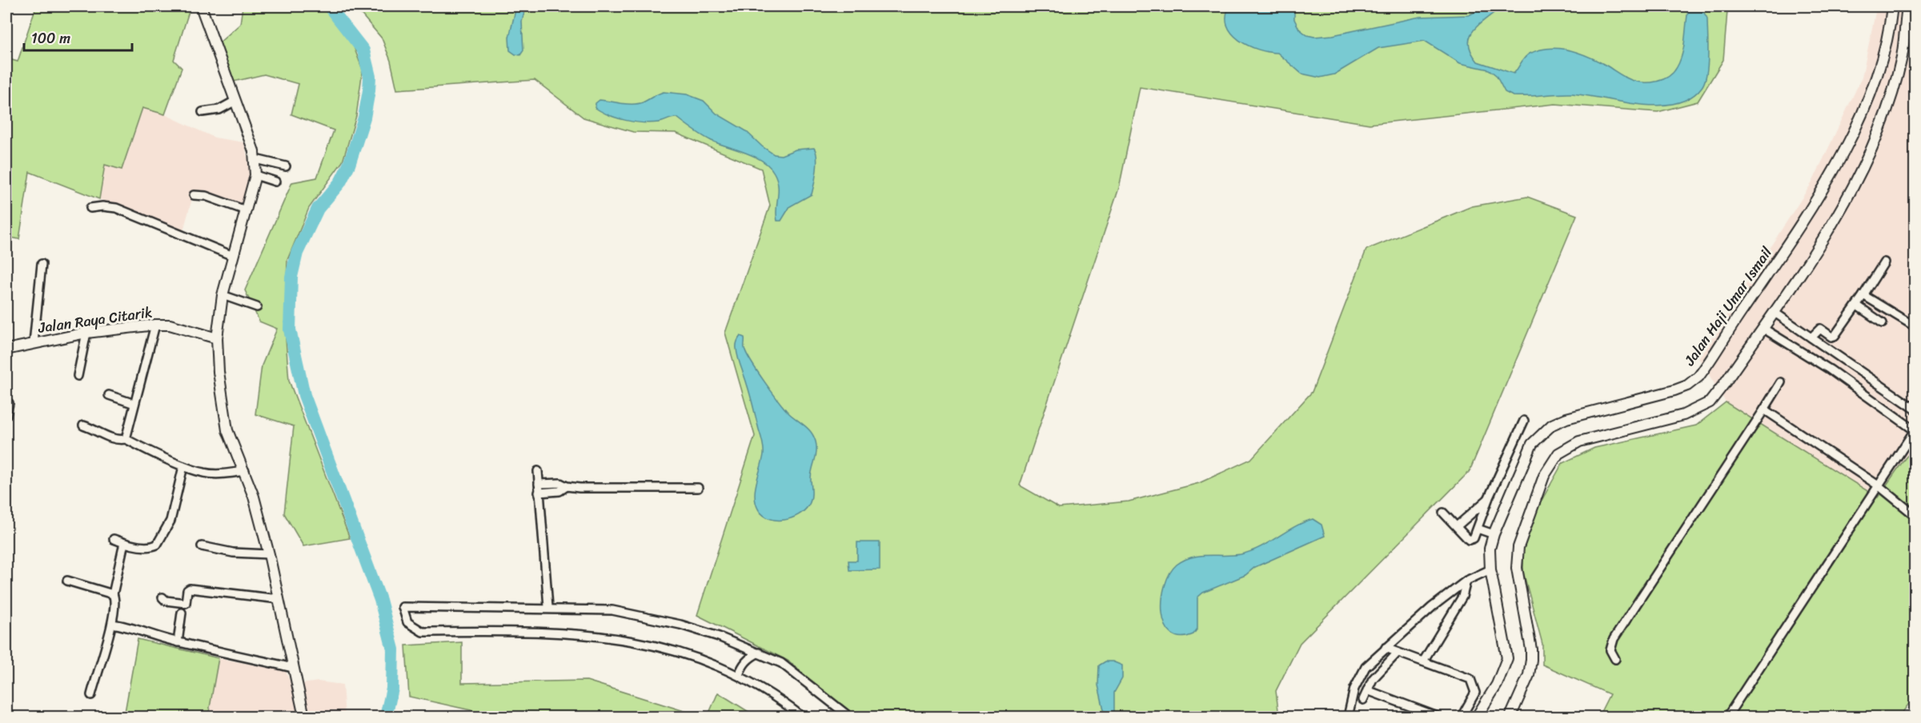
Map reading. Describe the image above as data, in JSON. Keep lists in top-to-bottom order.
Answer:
{
  "streets": {
    "main road": ["Jalan Haji Umar Ismail", "Jalan Raya Citarik"]
  },
  "scale_bar": "100 m"
}
